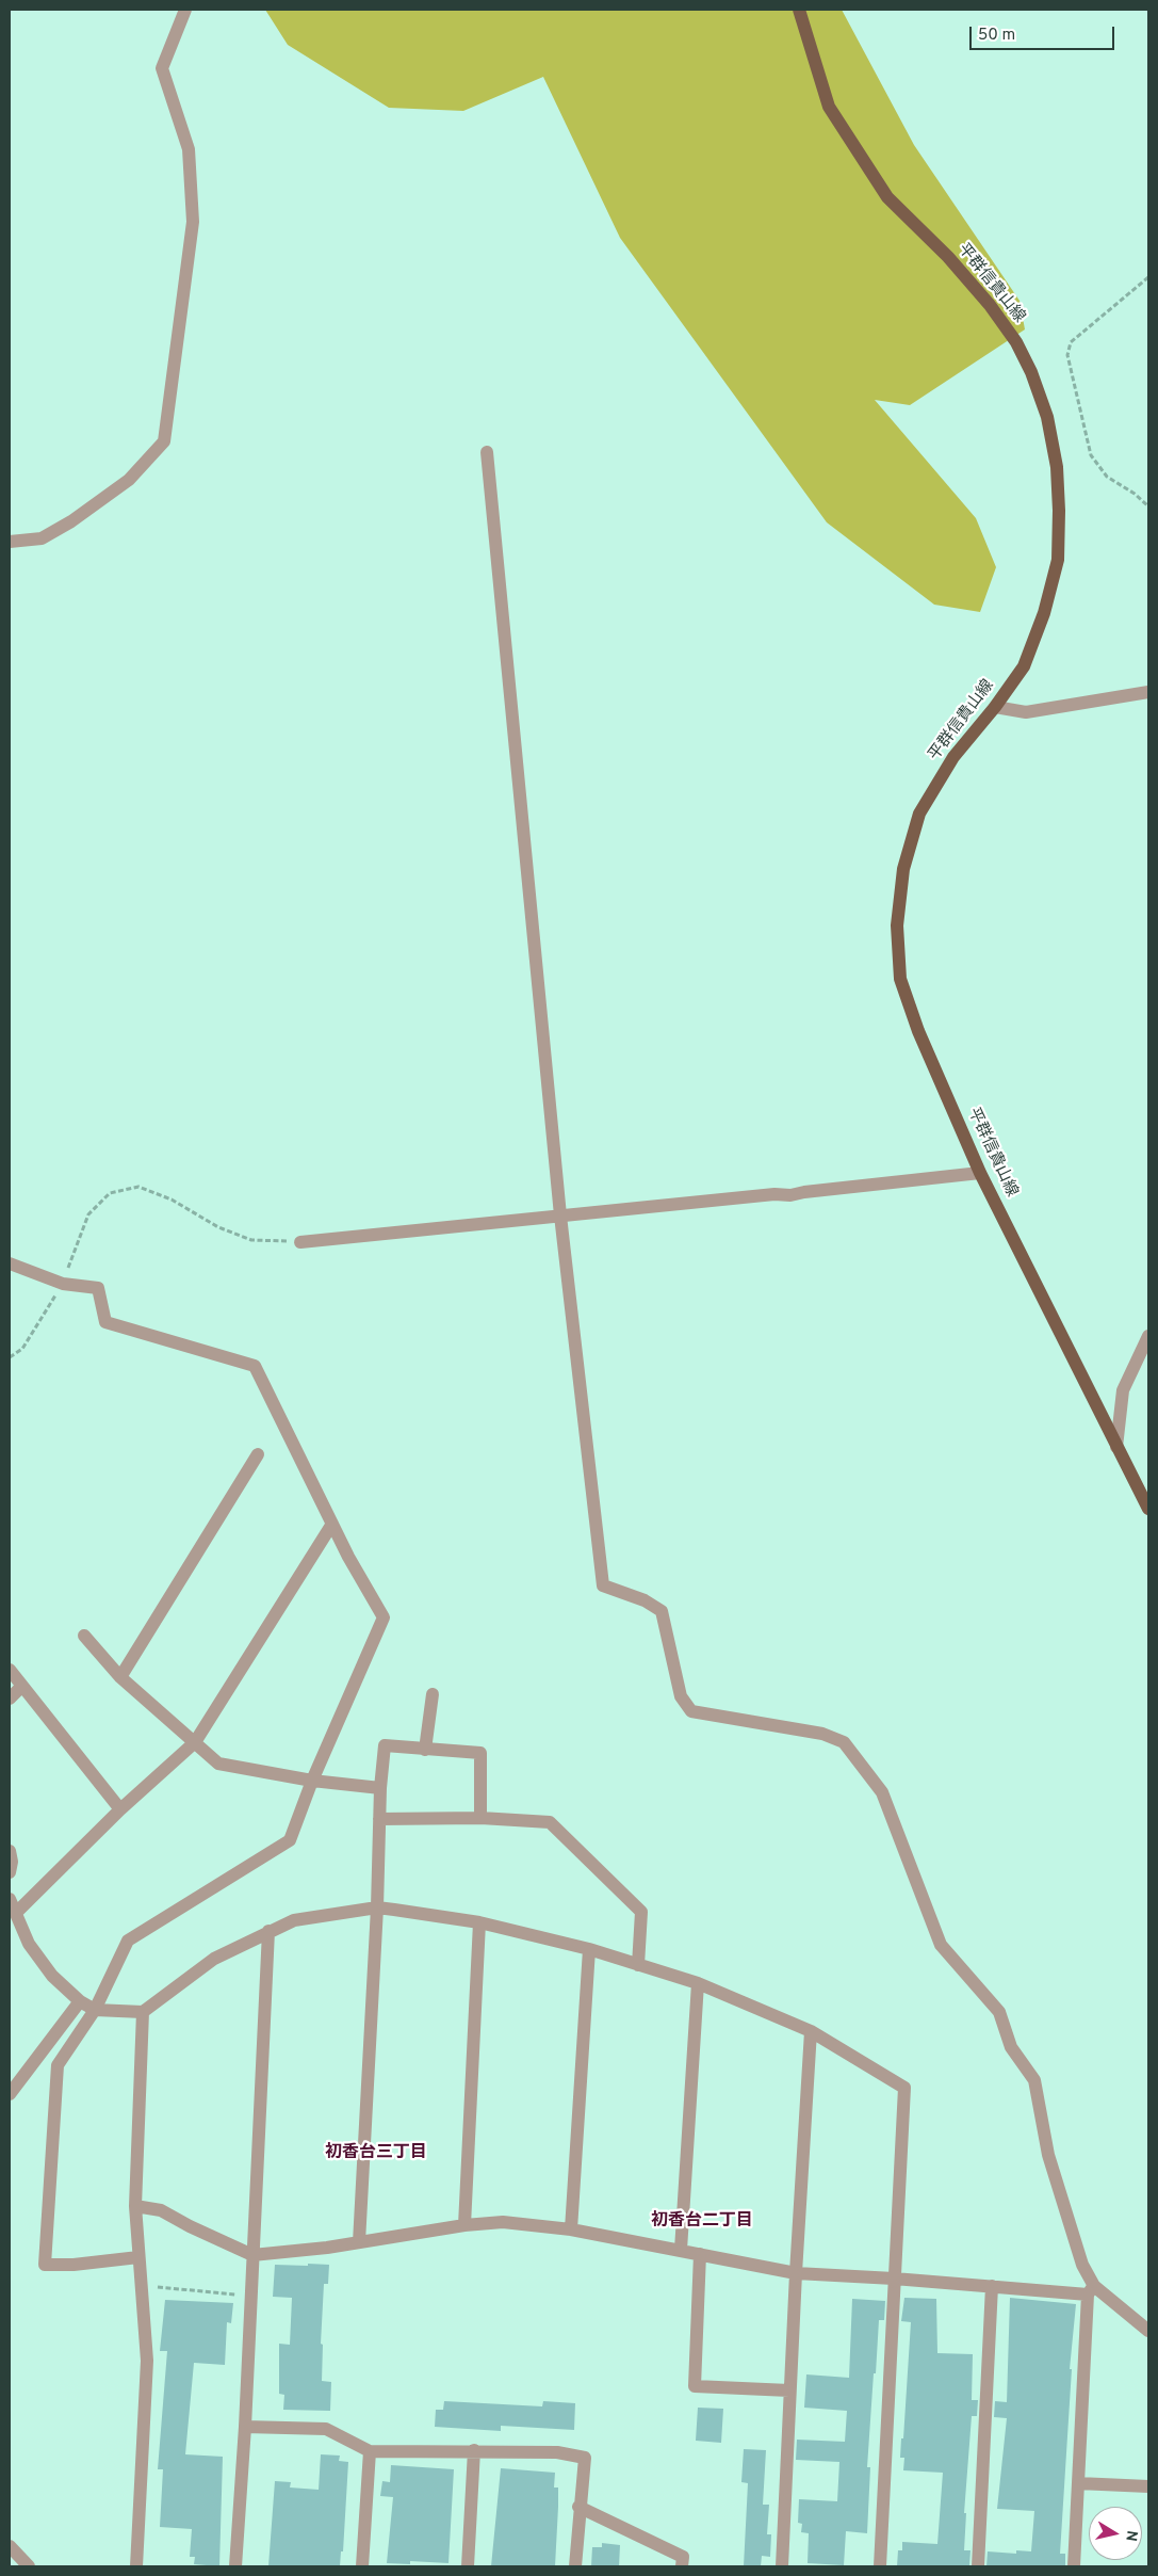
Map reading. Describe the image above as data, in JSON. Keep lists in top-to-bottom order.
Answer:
{
  "streets": {
    "main road": ["平群信貴山線"]
  },
  "districts": ["初香台三丁目", "初香台二丁目"],
  "scale_bar": "50 m",
  "north": "right"
}
